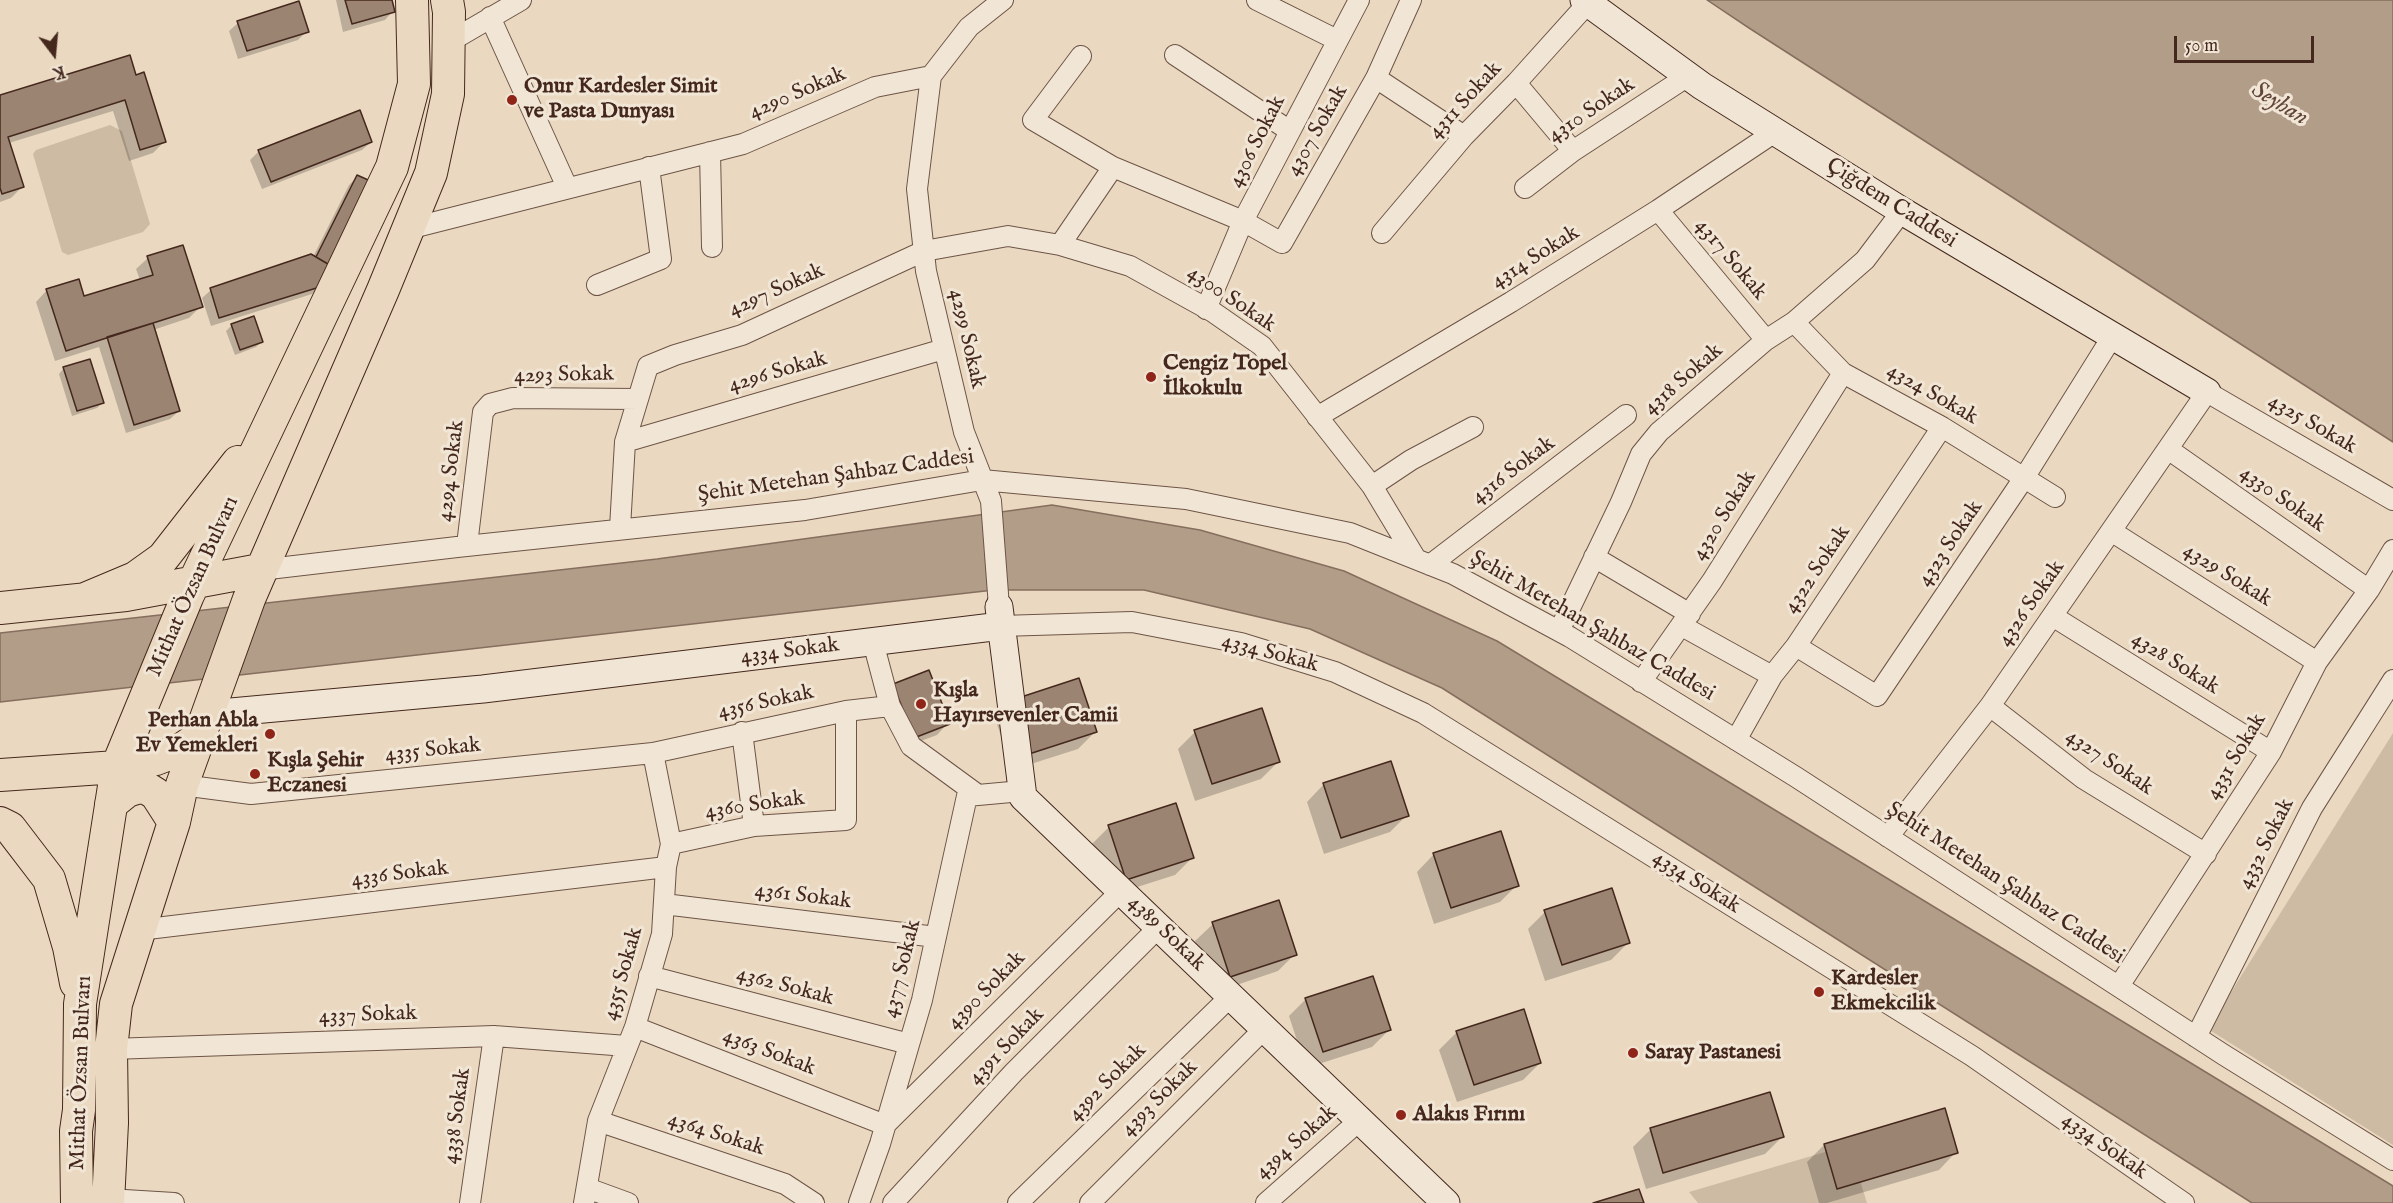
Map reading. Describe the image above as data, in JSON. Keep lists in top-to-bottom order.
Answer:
{
  "streets": {
    "main road": [
      "Çiğdem Caddesi",
      "Mithat Özsan Bulvarı",
      "4334 Sokak",
      "4389 Sokak"
    ],
    "street": [
      "4290 Sokak",
      "4311 Sokak",
      "4310 Sokak",
      "4307 Sokak",
      "4306 Sokak",
      "4314 Sokak",
      "4317 Sokak",
      "4297 Sokak",
      "4300 Sokak",
      "4299 Sokak",
      "4296 Sokak",
      "4293 Sokak",
      "4318 Sokak",
      "4324 Sokak",
      "4325 Sokak",
      "4294 Sokak",
      "4316 Sokak",
      "Şehit Metehan Şahbaz Caddesi",
      "4330 Sokak",
      "4320 Sokak",
      "4323 Sokak",
      "4322 Sokak",
      "4329 Sokak",
      "4326 Sokak",
      "4328 Sokak",
      "4356 Sokak",
      "4335 Sokak",
      "4331 Sokak",
      "4327 Sokak",
      "4360 Sokak",
      "4332 Sokak",
      "4336 Sokak",
      "4361 Sokak",
      "4377 Sokak",
      "4355 Sokak",
      "4362 Sokak",
      "4390 Sokak",
      "4337 Sokak",
      "4391 Sokak",
      "4363 Sokak",
      "4392 Sokak",
      "4393 Sokak",
      "4338 Sokak",
      "4364 Sokak",
      "4394 Sokak"
    ]
  },
  "crossings": [
    ["4290 Sokak", "4299 Sokak"],
    ["4290 Sokak", "Mithat Özsan Bulvarı"],
    ["4311 Sokak", "Çiğdem Caddesi"],
    ["4310 Sokak", "Çiğdem Caddesi"],
    ["4307 Sokak", "4306 Sokak"],
    ["4306 Sokak", "4300 Sokak"],
    ["Çiğdem Caddesi", "4314 Sokak"],
    ["Çiğdem Caddesi", "4318 Sokak"],
    ["Çiğdem Caddesi", "4325 Sokak"],
    ["Çiğdem Caddesi", "4323 Sokak"],
    ["Çiğdem Caddesi", "4326 Sokak"],
    ["4314 Sokak", "4317 Sokak"],
    ["4314 Sokak", "4300 Sokak"],
    ["4317 Sokak", "4318 Sokak"],
    ["4297 Sokak", "4300 Sokak"],
    ["4297 Sokak", "4299 Sokak"],
    ["4297 Sokak", "4293 Sokak"],
    ["4300 Sokak", "4299 Sokak"],
    ["4300 Sokak", "4316 Sokak"],
    ["4300 Sokak", "Şehit Metehan Şahbaz Caddesi"],
    ["4299 Sokak", "4296 Sokak"],
    ["4299 Sokak", "Şehit Metehan Şahbaz Caddesi"],
    ["4299 Sokak", "4334 Sokak"],
    ["4293 Sokak", "4294 Sokak"],
    ["4318 Sokak", "4324 Sokak"],
    ["4318 Sokak", "Şehit Metehan Şahbaz Caddesi"],
    ["4324 Sokak", "4320 Sokak"],
    ["4324 Sokak", "4323 Sokak"],
    ["4324 Sokak", "4322 Sokak"],
    ["4325 Sokak", "4326 Sokak"],
    ["4294 Sokak", "Şehit Metehan Şahbaz Caddesi"],
    ["4316 Sokak", "Şehit Metehan Şahbaz Caddesi"],
    ["Şehit Metehan Şahbaz Caddesi", "4320 Sokak"],
    ["Şehit Metehan Şahbaz Caddesi", "4322 Sokak"],
    ["Şehit Metehan Şahbaz Caddesi", "Mithat Özsan Bulvarı"],
    ["Şehit Metehan Şahbaz Caddesi", "4326 Sokak"],
    ["Şehit Metehan Şahbaz Caddesi", "4331 Sokak"],
    ["Şehit Metehan Şahbaz Caddesi", "4332 Sokak"],
    ["4330 Sokak", "4326 Sokak"],
    ["4330 Sokak", "4331 Sokak"],
    ["4323 Sokak", "4322 Sokak"],
    ["4329 Sokak", "4326 Sokak"],
    ["4329 Sokak", "4331 Sokak"],
    ["Mithat Özsan Bulvarı", "4334 Sokak"],
    ["Mithat Özsan Bulvarı", "4335 Sokak"],
    ["Mithat Özsan Bulvarı", "4336 Sokak"],
    ["Mithat Özsan Bulvarı", "4337 Sokak"],
    ["4326 Sokak", "4328 Sokak"],
    ["4326 Sokak", "4327 Sokak"],
    ["4328 Sokak", "4331 Sokak"],
    ["4356 Sokak", "4335 Sokak"],
    ["4356 Sokak", "4360 Sokak"],
    ["4356 Sokak", "4355 Sokak"],
    ["4335 Sokak", "4355 Sokak"],
    ["4331 Sokak", "4327 Sokak"],
    ["4360 Sokak", "4355 Sokak"],
    ["4336 Sokak", "4355 Sokak"],
    ["4361 Sokak", "4377 Sokak"],
    ["4361 Sokak", "4355 Sokak"],
    ["4389 Sokak", "4390 Sokak"],
    ["4389 Sokak", "4391 Sokak"],
    ["4389 Sokak", "4392 Sokak"],
    ["4389 Sokak", "4393 Sokak"],
    ["4389 Sokak", "4394 Sokak"],
    ["4377 Sokak", "4362 Sokak"],
    ["4377 Sokak", "4390 Sokak"],
    ["4377 Sokak", "4363 Sokak"],
    ["4355 Sokak", "4362 Sokak"],
    ["4355 Sokak", "4337 Sokak"],
    ["4355 Sokak", "4363 Sokak"],
    ["4355 Sokak", "4364 Sokak"],
    ["4390 Sokak", "4363 Sokak"],
    ["4337 Sokak", "4338 Sokak"]
  ],
  "water": ["Seyhan"],
  "places": [
    "Onur Kardesler Simit ve Pasta Dunyası",
    "Cengiz Topel İlkokulu",
    "Kışla Hayırsevenler Camii",
    "Perhan Abla Ev Yemekleri",
    "Kışla Şehir Eczanesi",
    "Kardesler Ekmekcilik",
    "Saray Pastanesi",
    "Alakıs Fırını"
  ],
  "scale_bar": "50 m",
  "north": "bottom"
}
